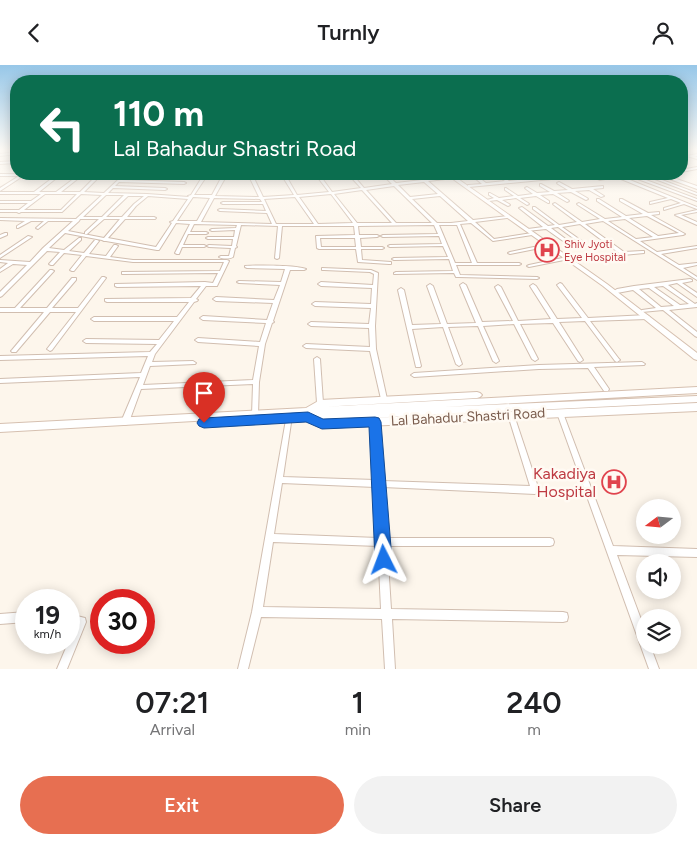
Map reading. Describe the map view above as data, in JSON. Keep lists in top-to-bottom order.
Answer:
{
  "streets": {
    "main road": ["Lal Bahadur Shastri Road"]
  },
  "places": {
    "hospital": ["Shiv Jyoti Eye Hospital", "Kakadiya Hospital"]
  },
  "north": "left",
  "page": {
    "header": "Turnly",
    "turn": ["110 m", "Lal Bahadur Shastri Road"],
    "speed": "19 km/h",
    "limit": "30",
    "eta": [
      "07:21",
      "Arrival",
      "1",
      "min",
      "240",
      "m"
    ],
    "buttons": ["Exit", "Share"]
  }
}
